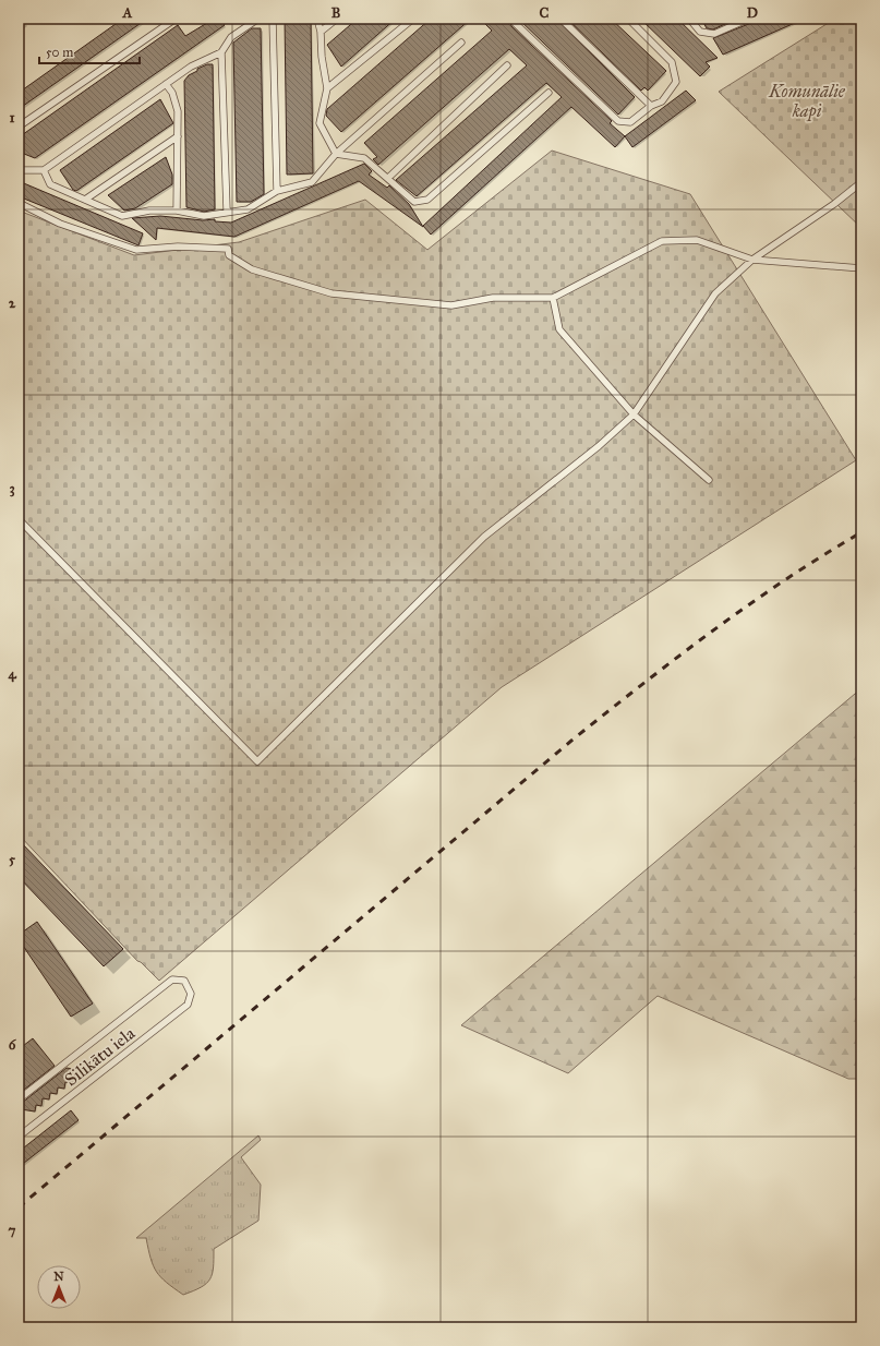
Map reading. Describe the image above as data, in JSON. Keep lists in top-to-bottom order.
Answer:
{
  "streets": {
    "lane": ["Silikātu iela"]
  },
  "parks": ["Komunālie kapi"],
  "scale_bar": "50 m",
  "north": "top",
  "grid": {
    "columns": [
      "A",
      "B",
      "C",
      "D"
    ],
    "rows": [
      "1",
      "2",
      "3",
      "4",
      "5",
      "6",
      "7"
    ]
  }
}
